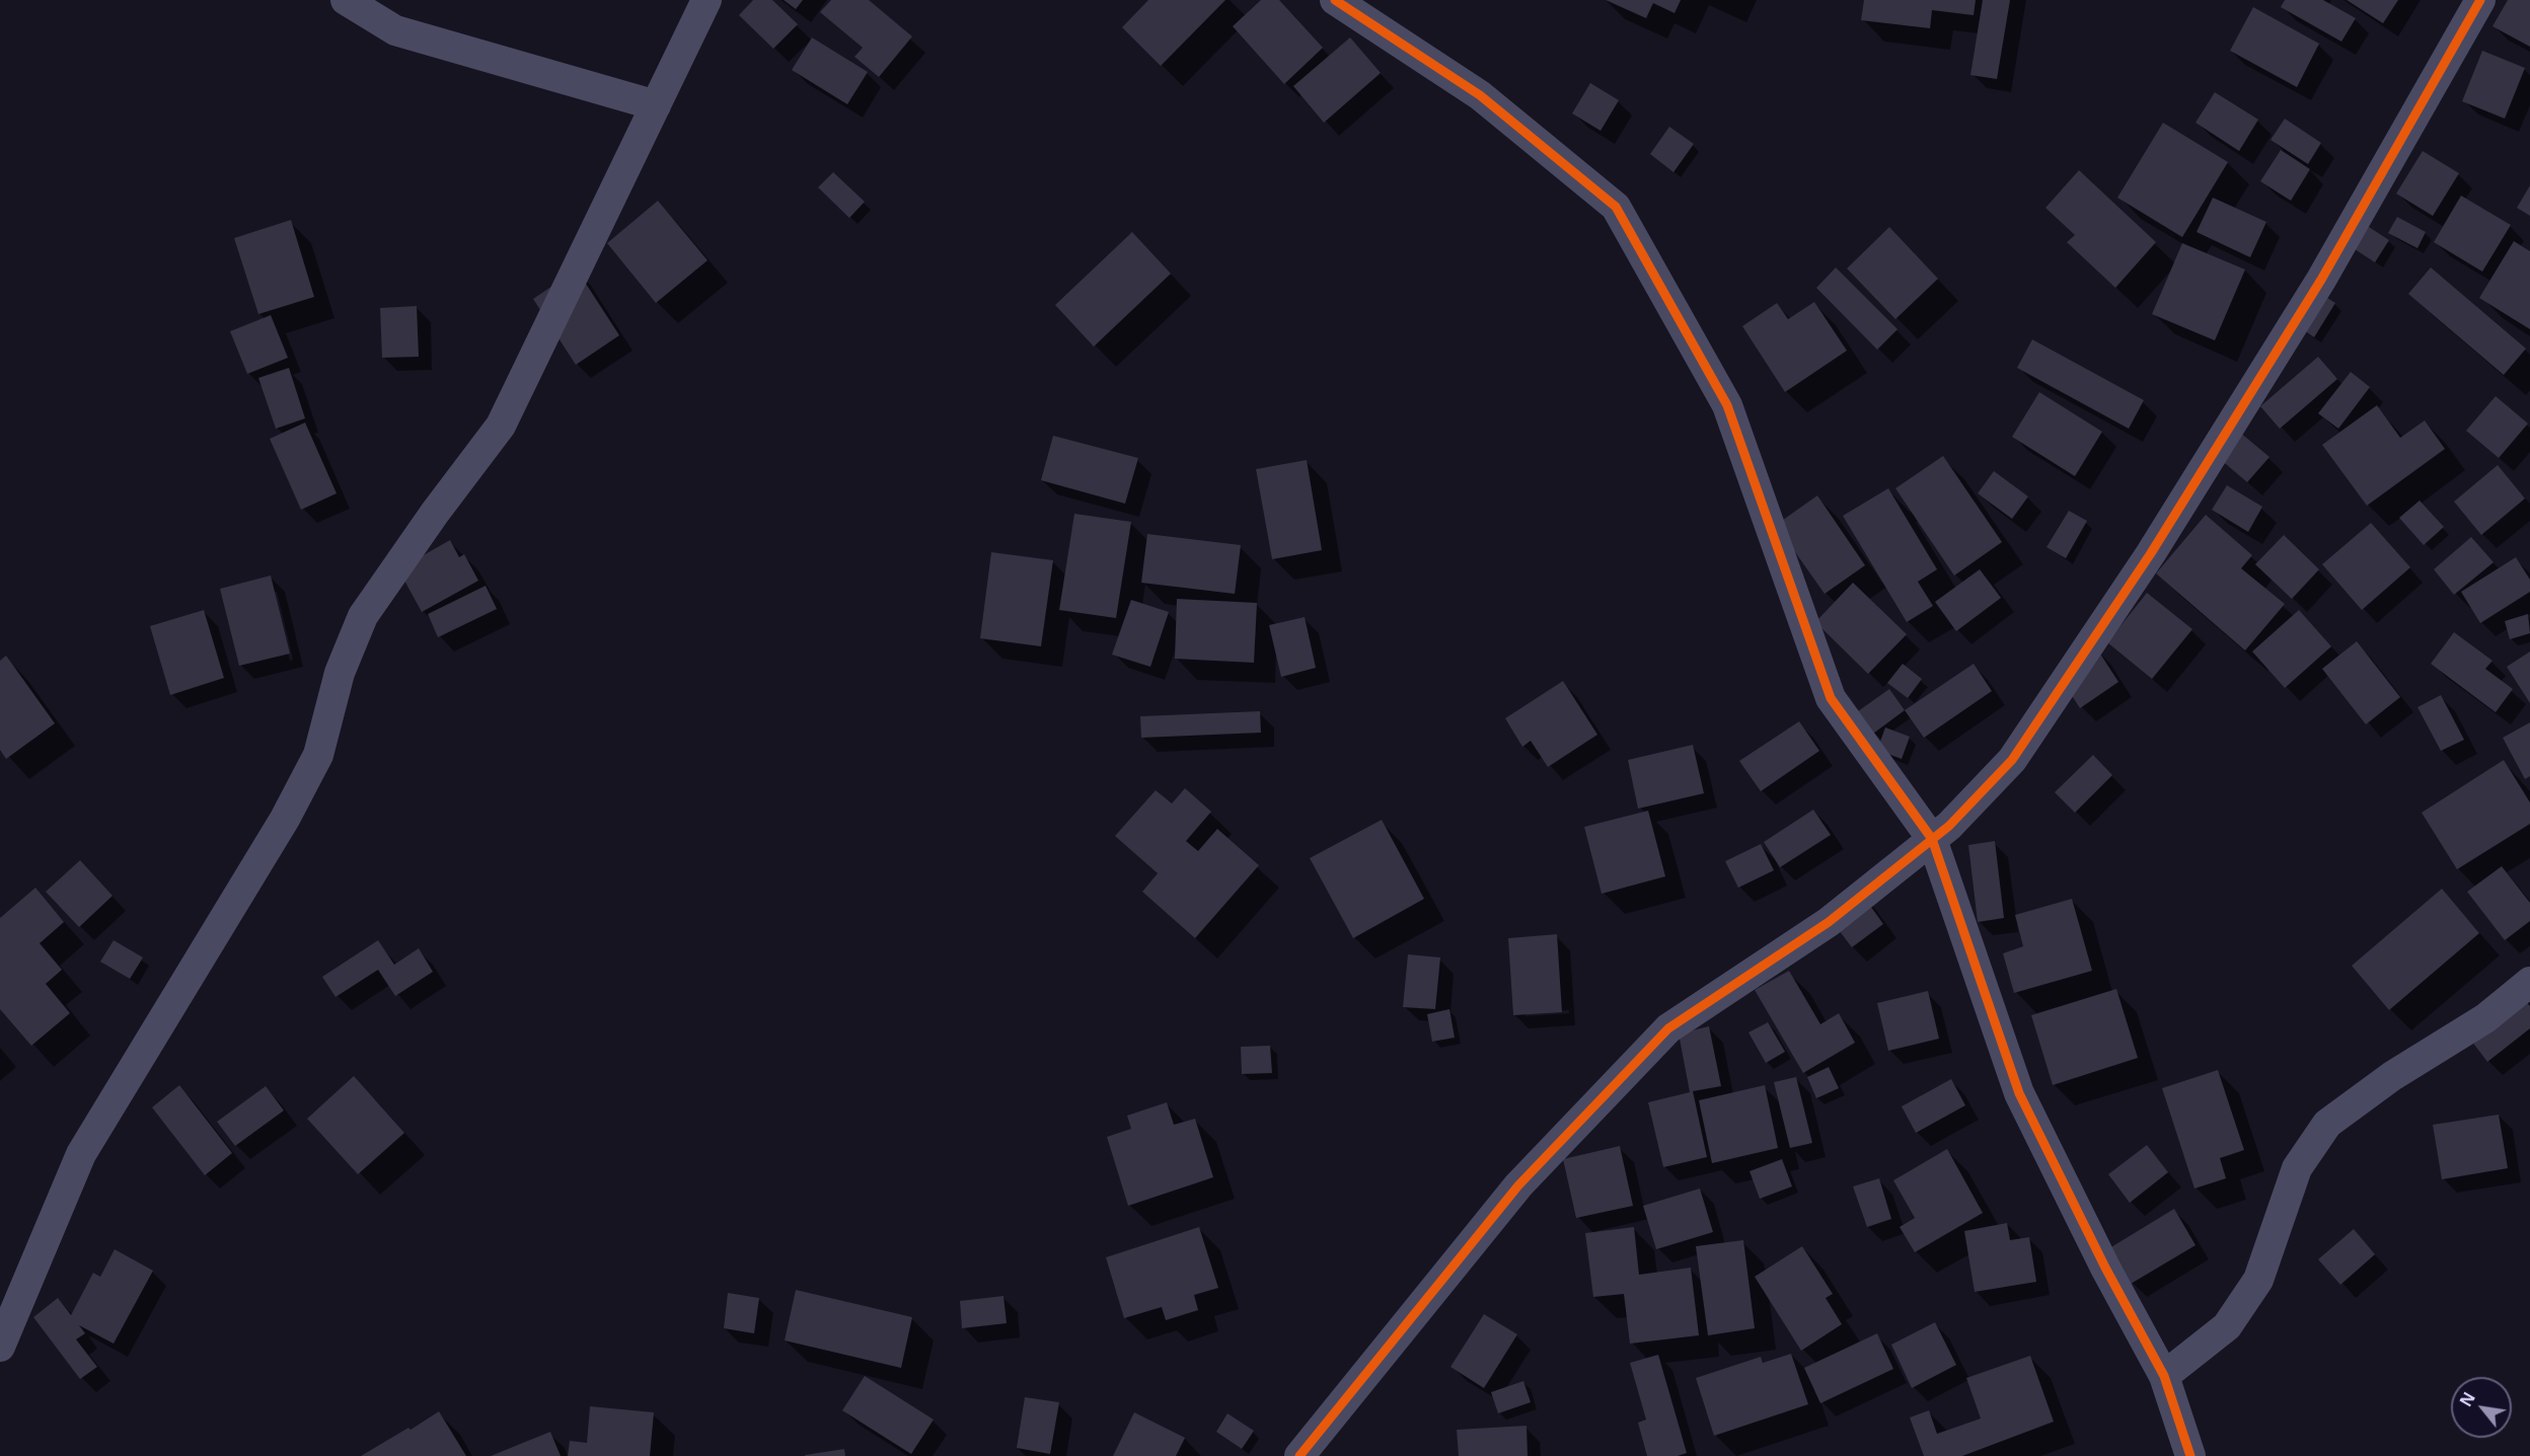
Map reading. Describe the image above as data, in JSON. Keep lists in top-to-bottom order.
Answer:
{
  "north": "top left"
}
